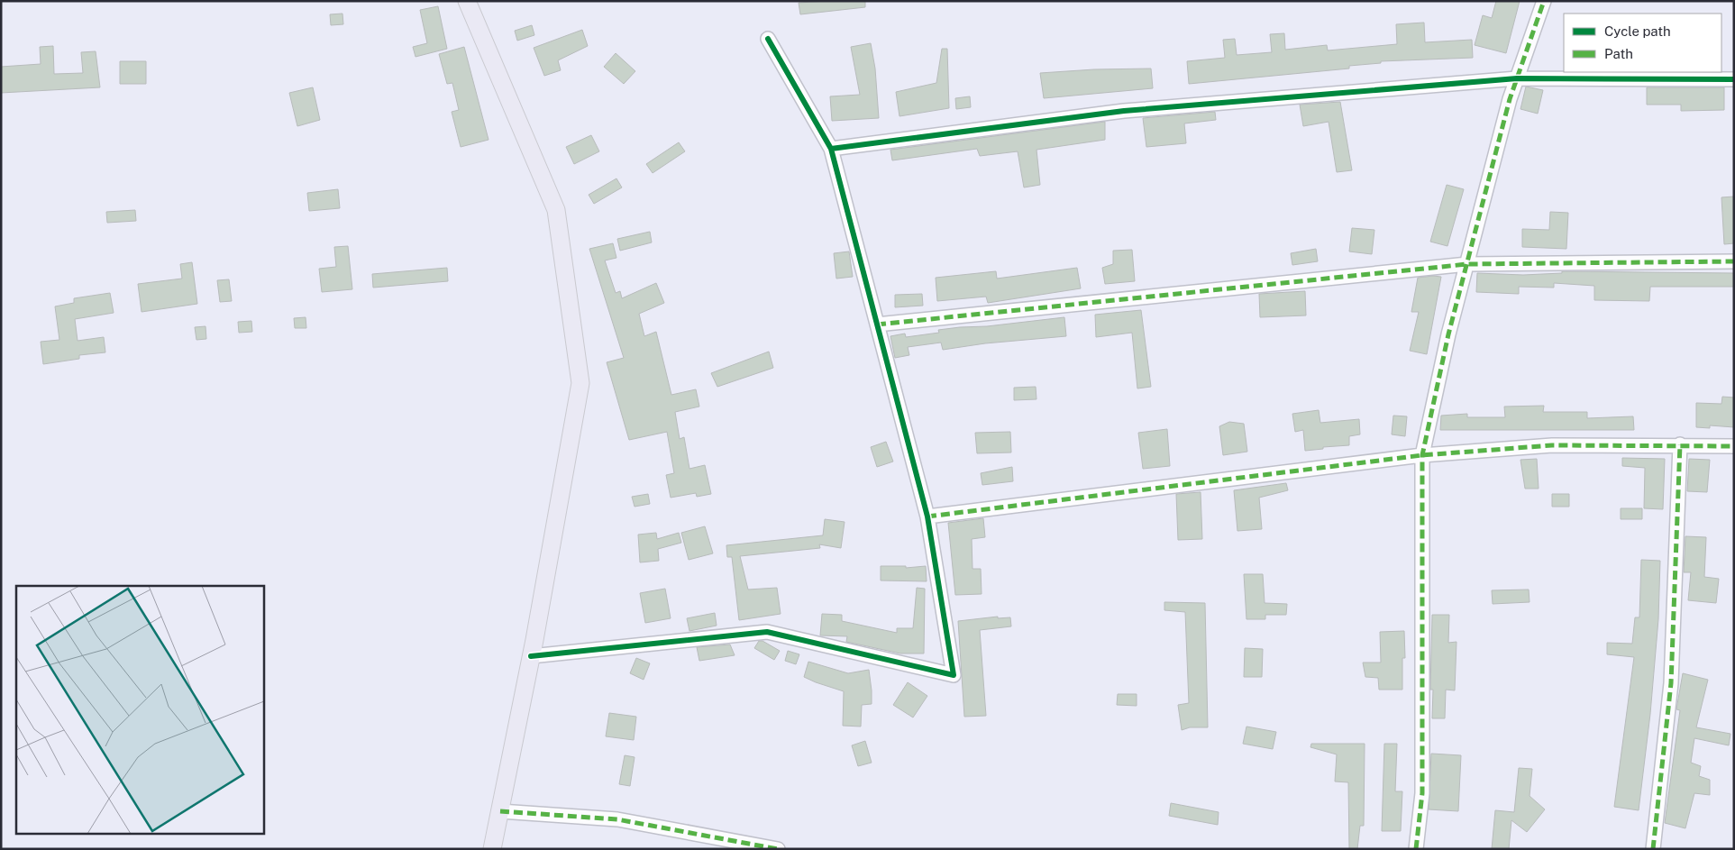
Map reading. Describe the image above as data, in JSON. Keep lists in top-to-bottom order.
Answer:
{
  "legend": ["Cycle path", "Path"]
}
